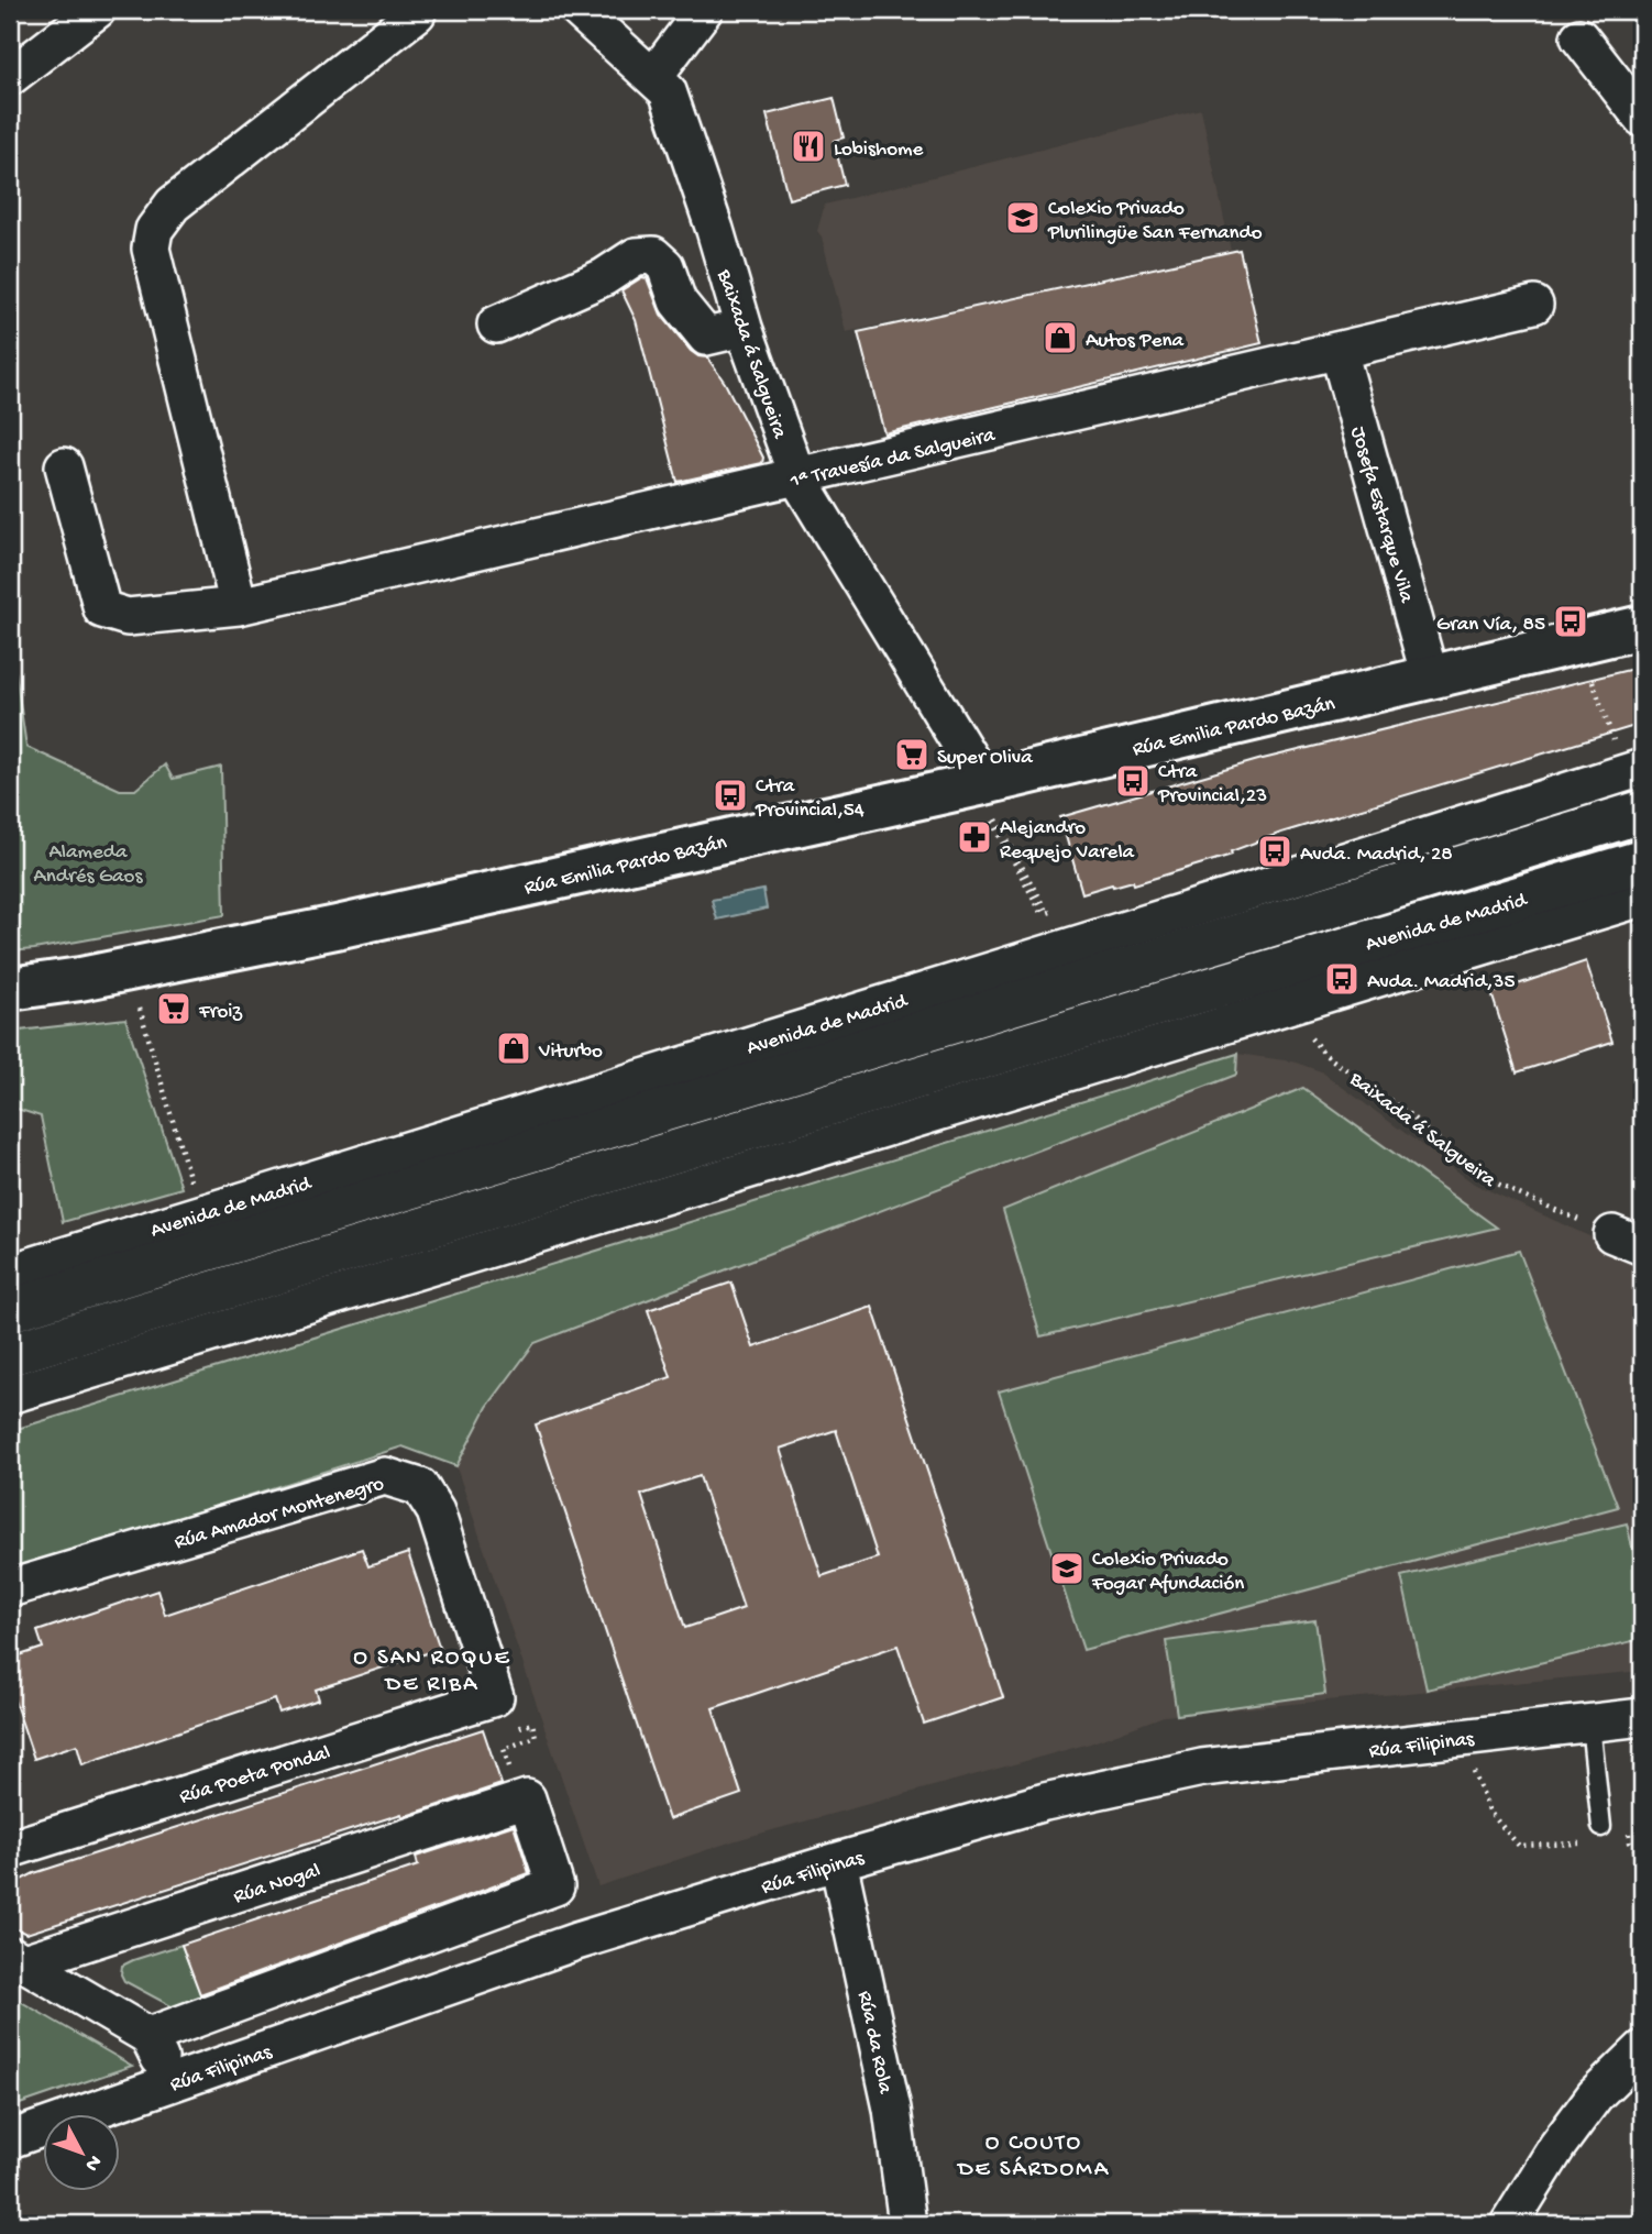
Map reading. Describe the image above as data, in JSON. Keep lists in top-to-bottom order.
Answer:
{
  "streets": {
    "main road": ["Rúa Emilia Pardo Bazán", "Avenida de Madrid"],
    "street": [
      "Baixada á Salgueira",
      "1ª Travesía da Salgueira",
      "Josefa Estarque Vila",
      "Rúa Amador Montenegro",
      "Rúa Filipinas",
      "Rúa Poeta Pondal",
      "Rúa Nogal",
      "Rúa da Rola"
    ]
  },
  "crossings": [
    ["Baixada á Salgueira", "1ª Travesía da Salgueira"],
    ["Baixada á Salgueira", "Rúa Emilia Pardo Bazán"],
    ["1ª Travesía da Salgueira", "Josefa Estarque Vila"],
    ["Josefa Estarque Vila", "Rúa Emilia Pardo Bazán"],
    ["Rúa Amador Montenegro", "Rúa Poeta Pondal"],
    ["Rúa Filipinas", "Rúa da Rola"]
  ],
  "districts": ["O SAN ROQUE DE RIBA", "O COUTO DE SÁRDOMA"],
  "parks": ["Alameda Andrés Gaos"],
  "places": {
    "restaurant": ["Lobishome"],
    "school or university": ["Colexio Privado Plurilingüe San Fernando", "Colexio Privado Fogar Afundación"],
    "shop": ["Autos Pena", "Viturbo"],
    "bus stop": [
      "Gran Vía, 85",
      "Ctra Provincial,23",
      "Ctra Provincial,54",
      "Avda. Madrid, 28",
      "Avda. Madrid,35"
    ],
    "supermarket": ["Super Oliva", "Froiz"],
    "pharmacy": ["Alejandro Requejo Varela"]
  },
  "north": "bottom right"
}
